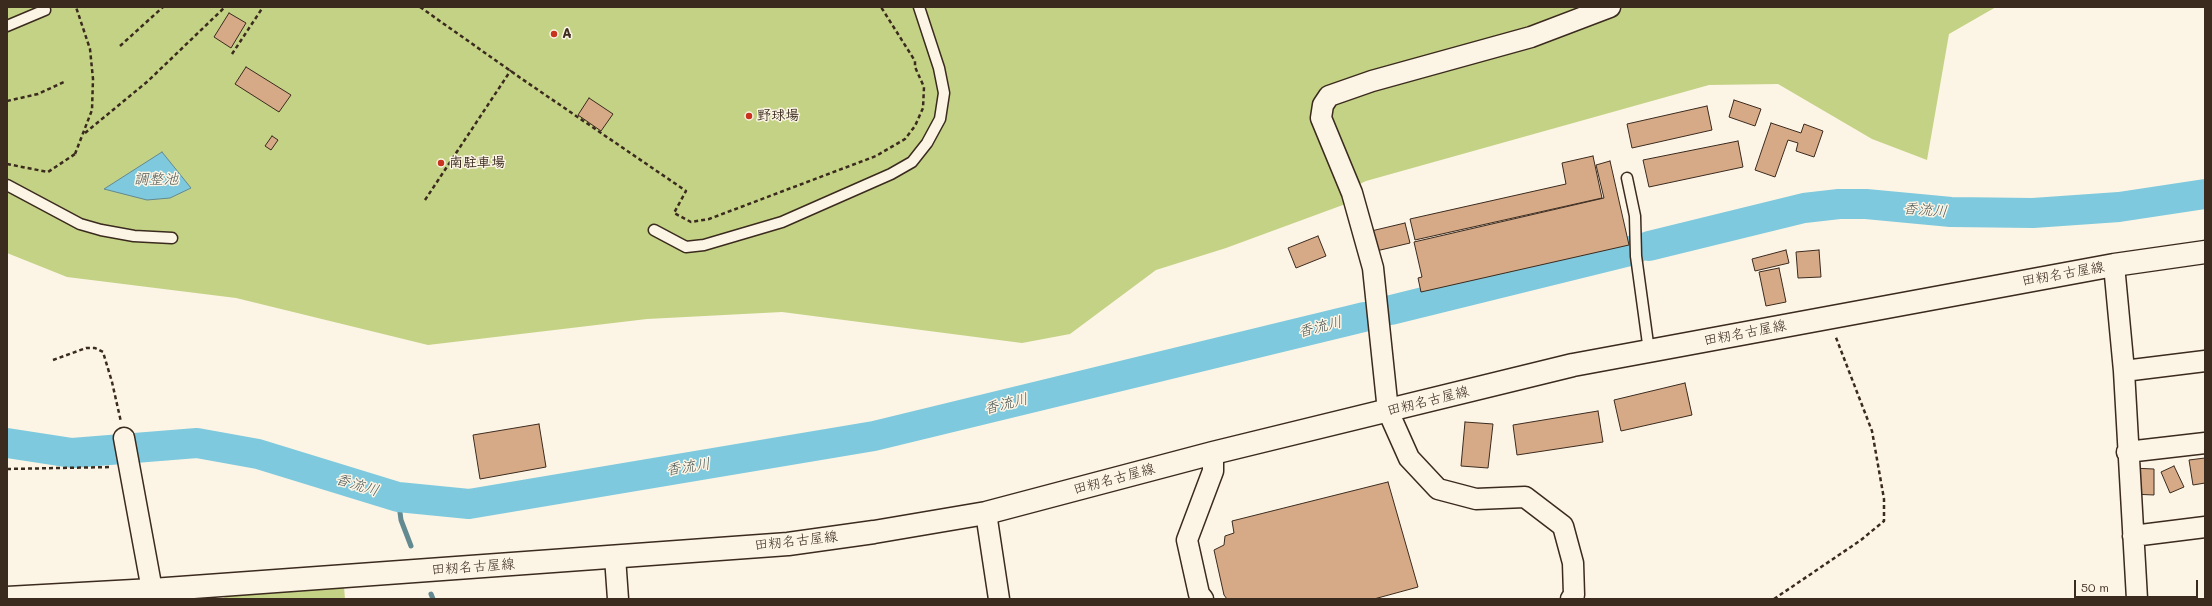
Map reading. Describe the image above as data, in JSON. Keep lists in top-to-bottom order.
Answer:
{
  "streets": {
    "main road": ["田籾名古屋線"]
  },
  "water": ["調整池", "香流川"],
  "places": ["A", "野球場", "南駐車場"],
  "scale_bar": "50 m"
}
